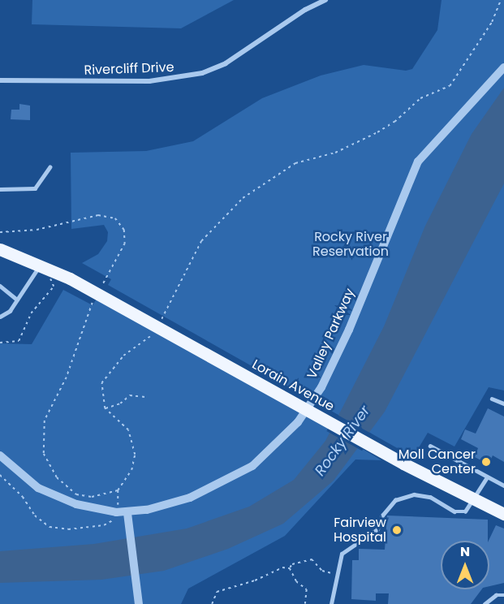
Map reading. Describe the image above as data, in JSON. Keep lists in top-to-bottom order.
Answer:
{
  "streets": {
    "main road": ["Lorain Avenue"],
    "street": ["Rivercliff Drive", "Valley Parkway"]
  },
  "water": ["Rocky River"],
  "parks": ["Rocky River Reservation"],
  "places": ["Moll Cancer Center", "Fairview Hospital"],
  "north": "top"
}
